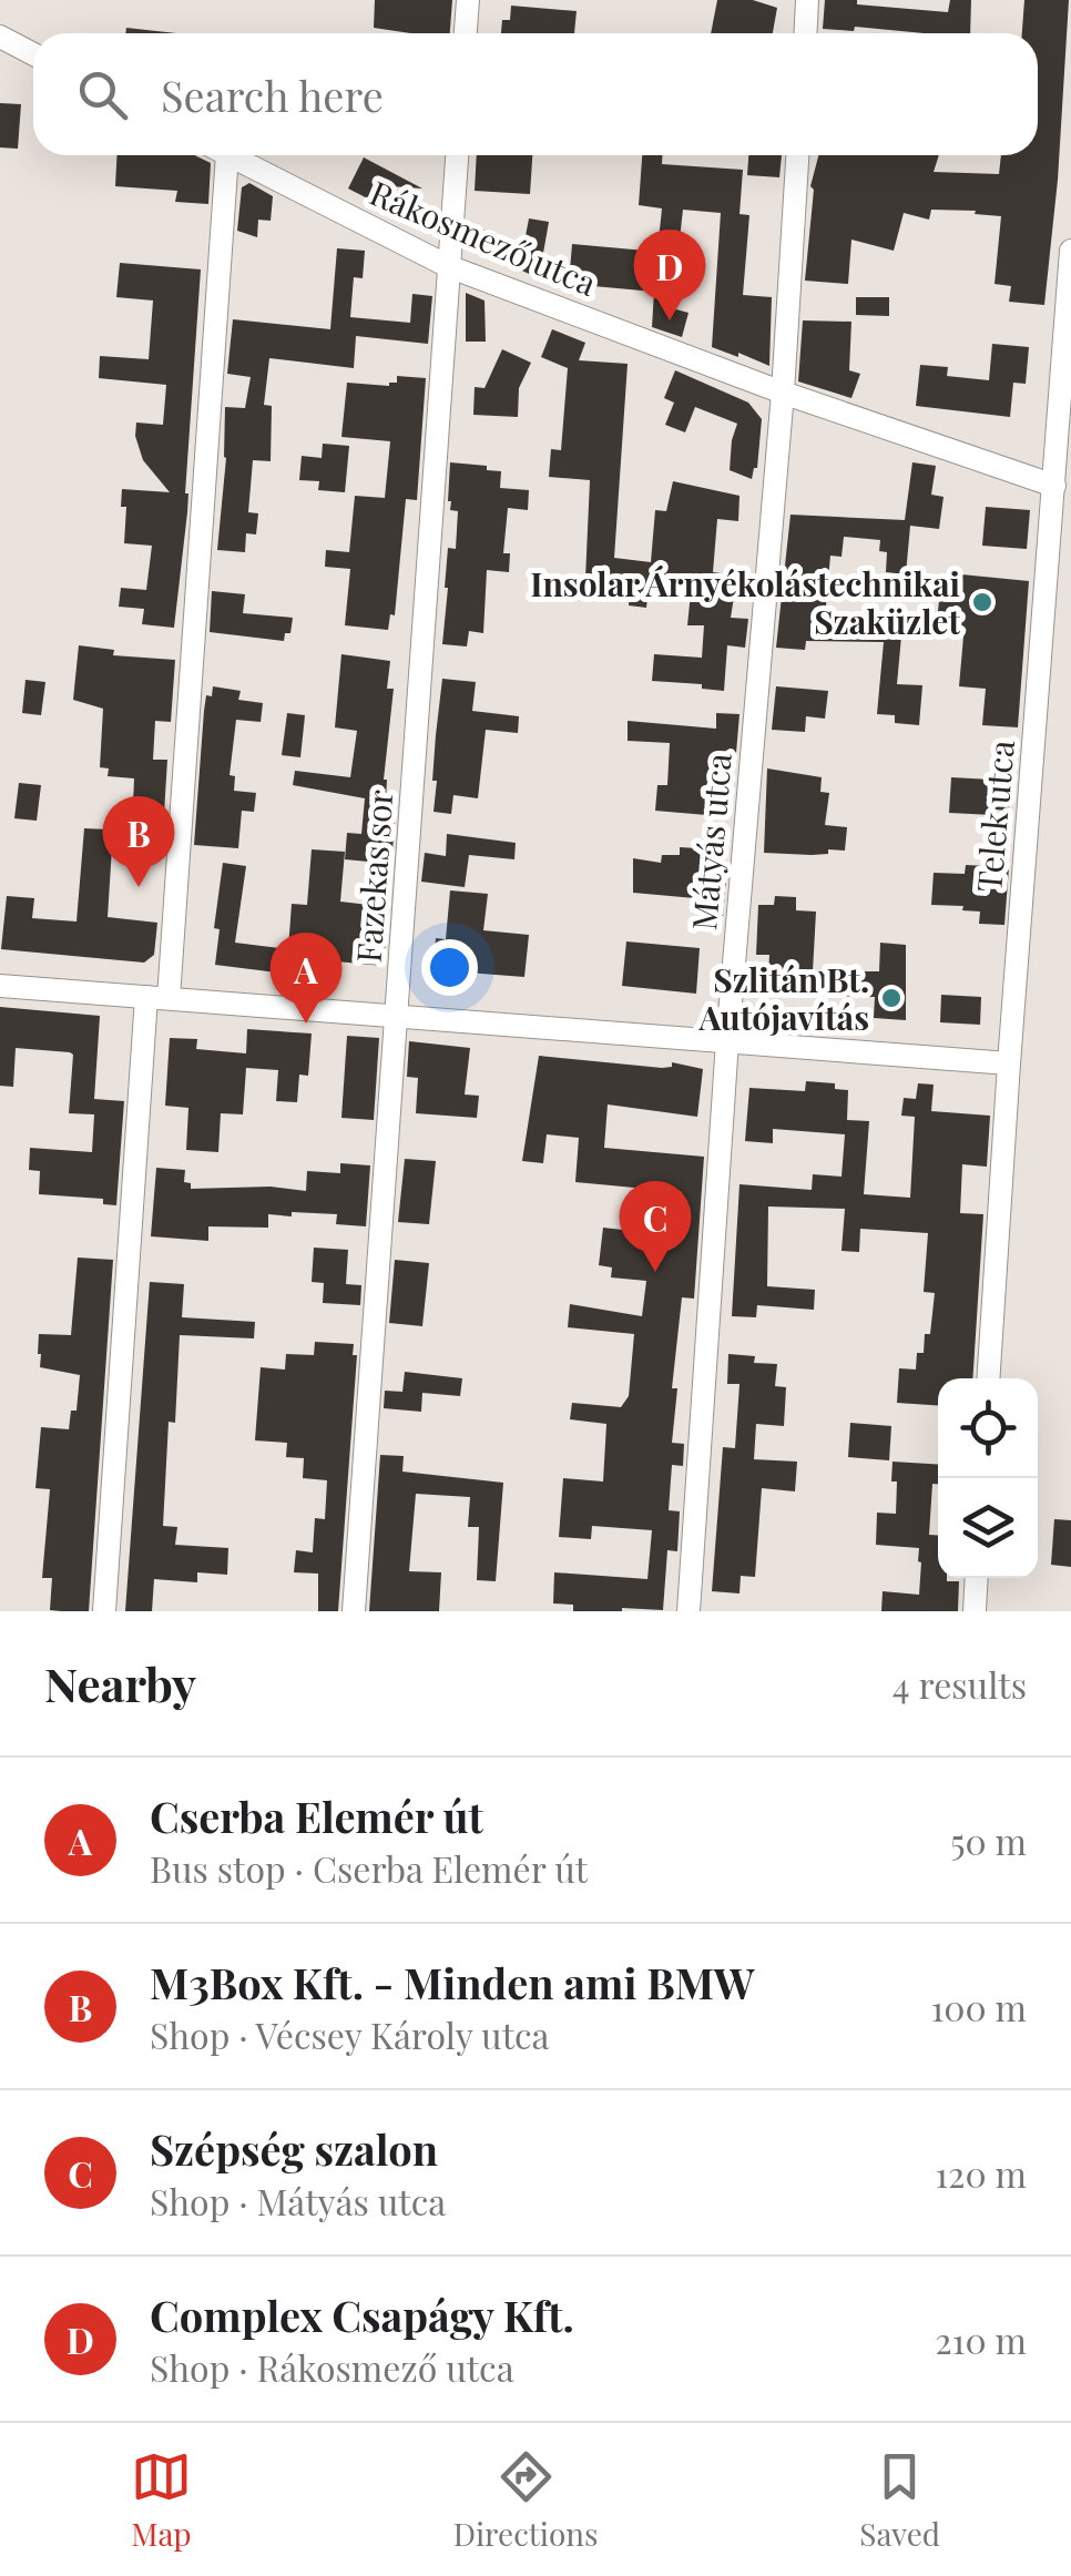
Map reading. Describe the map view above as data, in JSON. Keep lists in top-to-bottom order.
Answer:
{
  "streets": {
    "street": [
      "Rákosmező utca",
      "Telek utca",
      "Mátyás utca",
      "Fazekas sor"
    ]
  },
  "crossings": [
    ["Rákosmező utca", "Telek utca"],
    ["Rákosmező utca", "Mátyás utca"],
    ["Rákosmező utca", "Fazekas sor"]
  ],
  "places": ["Insolar Árnyékolástechnikai Szaküzlet", "Szlitán Bt. Autójavítás"],
  "page": {
    "search": "Search here",
    "pins": [
      "D",
      "B",
      "A",
      "C"
    ],
    "heading": ["Nearby", "4 results"],
    "list": [
      {
        "mark": "A",
        "name": "Cserba Elemér út",
        "note": "Bus stop · Cserba Elemér út",
        "value": "50 m"
      },
      {
        "mark": "B",
        "name": "M3Box Kft. - Minden ami BMW",
        "note": "Shop · Vécsey Károly utca",
        "value": "100 m"
      },
      {
        "mark": "C",
        "name": "Szépség szalon",
        "note": "Shop · Mátyás utca",
        "value": "120 m"
      },
      {
        "mark": "D",
        "name": "Complex Csapágy Kft.",
        "note": "Shop · Rákosmező utca",
        "value": "210 m"
      }
    ],
    "nav": ["Map", "Directions", "Saved"]
  }
}
